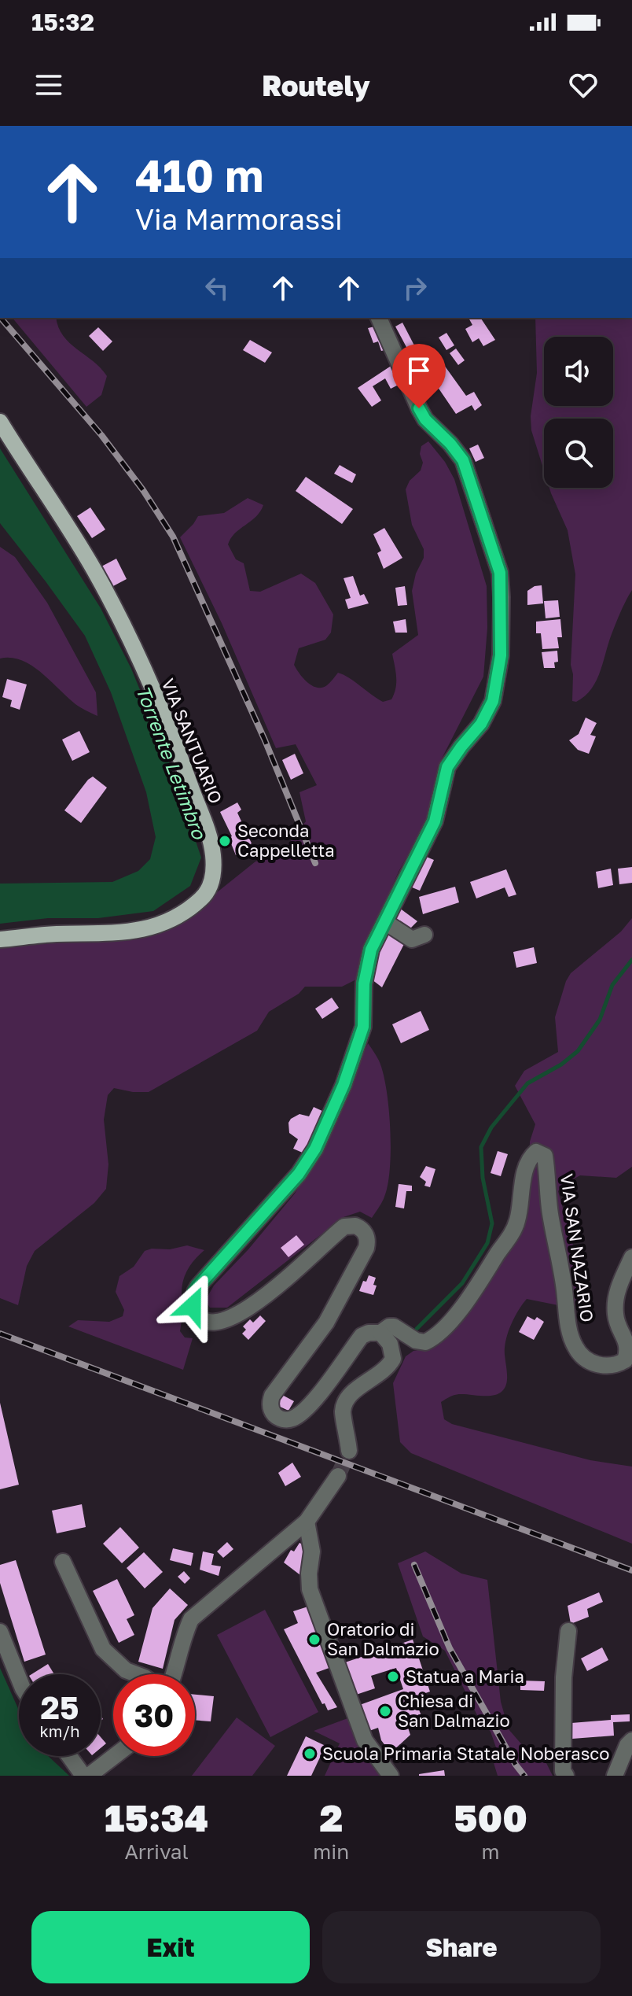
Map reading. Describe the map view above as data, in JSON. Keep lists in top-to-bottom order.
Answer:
{
  "streets": {
    "main road": ["VIA SANTUARIO"],
    "street": ["VIA SAN NAZARIO"]
  },
  "water": ["Torrente Letimbro"],
  "places": [
    "Seconda Cappelletta",
    "Oratorio di San Dalmazio",
    "Statua a Maria",
    "Chiesa di San Dalmazio",
    "Scuola Primaria Statale Noberasco"
  ],
  "page": {
    "status": "15:32",
    "header": "Routely",
    "turn": ["410 m", "Via Marmorassi"],
    "speed": "25 km/h",
    "limit": "30",
    "eta": [
      "15:34",
      "Arrival",
      "2",
      "min",
      "500",
      "m"
    ],
    "buttons": ["Exit", "Share"]
  }
}
